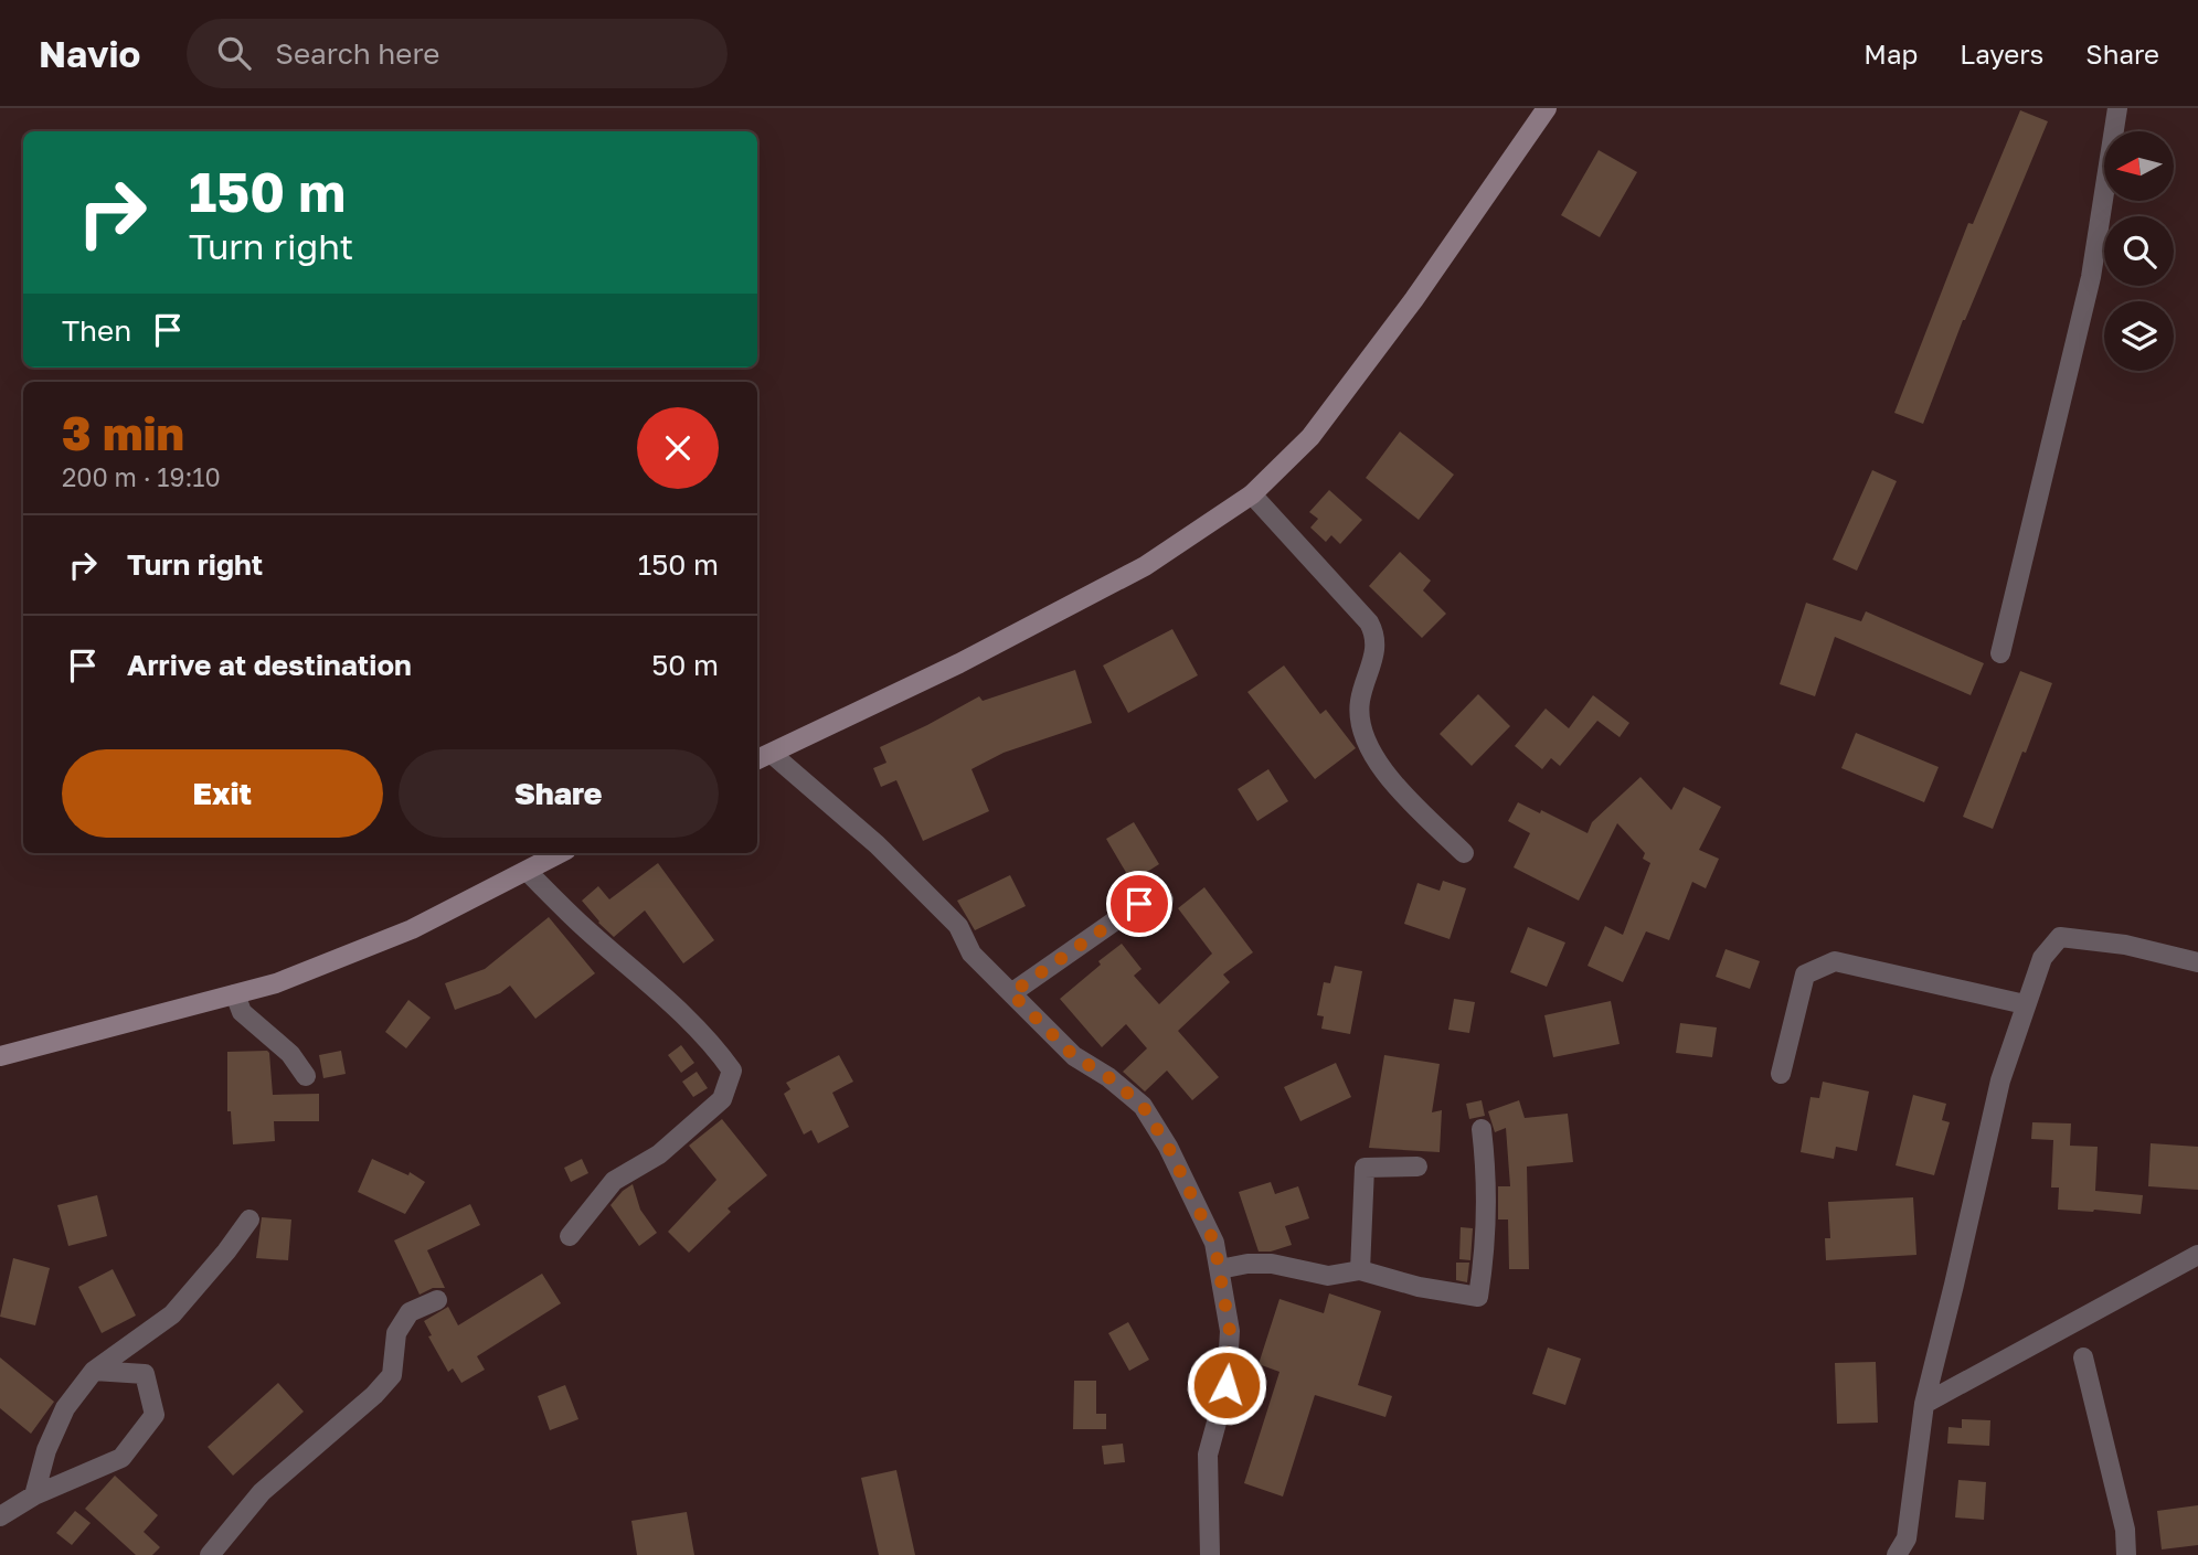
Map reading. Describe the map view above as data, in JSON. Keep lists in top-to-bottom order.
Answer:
{
  "north": "left",
  "page": {
    "header": "Navio",
    "search": "Search here",
    "nav": ["Map", "Layers", "Share"],
    "turn": ["150 m", "Turn right"],
    "then": "Then",
    "heading": ["3 min", "200 m · 19:10"],
    "list": [
      {
        "name": "Turn right",
        "value": "150 m"
      },
      {
        "name": "Arrive at destination",
        "value": "50 m"
      }
    ],
    "buttons": ["Exit", "Share"]
  }
}
